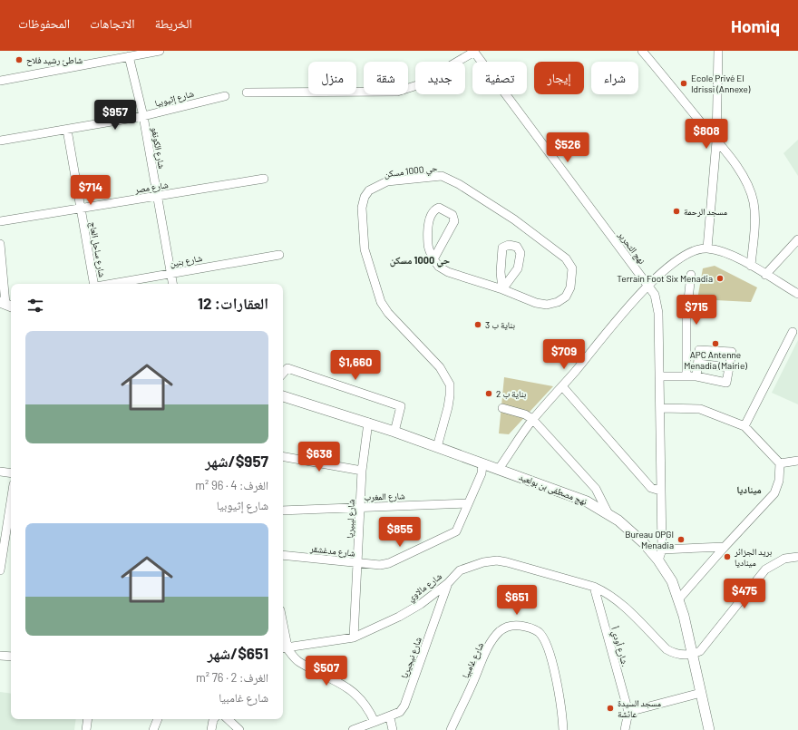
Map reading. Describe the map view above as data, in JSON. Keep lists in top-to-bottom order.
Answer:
{
  "streets": {
    "main road": ["نهج مصطفى بن بولعيد"],
    "street": [
      "شارع إثيوبيا",
      "شارع الكونغو",
      "حي 1000 مسكن",
      "شارع مصر",
      "نهج التحرير",
      "شارع ساحل العاج",
      "شارع بنين",
      "شارع المغرب",
      "شارع ليبيريا",
      "شارع مدغشقر",
      "شارع مالاوي",
      "شارع أودي أ.",
      "شارع نيجيريا",
      "شارع غامبيا"
    ]
  },
  "crossings": [
    ["شارع إثيوبيا", "شارع الكونغو"],
    ["شارع إثيوبيا", "شارع ساحل العاج"],
    ["شارع الكونغو", "شارع مصر"],
    ["شارع الكونغو", "شارع بنين"],
    ["حي 1000 مسكن", "نهج مصطفى بن بولعيد"],
    ["شارع مصر", "شارع ساحل العاج"],
    ["نهج التحرير", "نهج مصطفى بن بولعيد"],
    ["نهج مصطفى بن بولعيد", "شارع ليبيريا"],
    ["نهج مصطفى بن بولعيد", "شارع مدغشقر"],
    ["نهج مصطفى بن بولعيد", "شارع مالاوي"],
    ["شارع المغرب", "شارع ليبيريا"],
    ["شارع المغرب", "شارع مدغشقر"],
    ["شارع ليبيريا", "شارع مدغشقر"],
    ["شارع ليبيريا", "شارع مالاوي"],
    ["شارع مالاوي", "شارع أودي أ."],
    ["شارع مالاوي", "شارع نيجيريا"]
  ],
  "districts": ["حي 1000 مسكن", "ميناديا"],
  "places": [
    "شاطئ رشيد فلاح",
    "Ecole Privé El Idrissi (Annexe)",
    "مسجد الرحمة",
    "Terrain Foot Six Menadia",
    "بناية ب 3",
    "APC Antenne Menadia (Mairie)",
    "بناية ب 2",
    "Bureau OPGI Menadia",
    "بريد الجزائر ميناديا",
    "مسجد السيدة عائشة"
  ],
  "page": {
    "header": "Homiq",
    "nav": ["الخريطة", "الاتجاهات", "المحفوظات"],
    "chip": [
      "شراء",
      "إيجار",
      "تصفية",
      "جديد",
      "شقة",
      "منزل"
    ],
    "price": [
      "$957",
      "$808",
      "$526",
      "$714",
      "$715",
      "$709",
      "$1,660",
      "$638",
      "$855",
      "$475",
      "$651",
      "$507"
    ],
    "heading": "العقارات: 12",
    "list": [
      {
        "name": "$957/شهر",
        "note": "الغرف: 4 · 96 m² · شارع إثيوبيا"
      },
      {
        "name": "$651/شهر",
        "note": "الغرف: 2 · 76 m² · شارع غامبيا"
      }
    ]
  }
}
